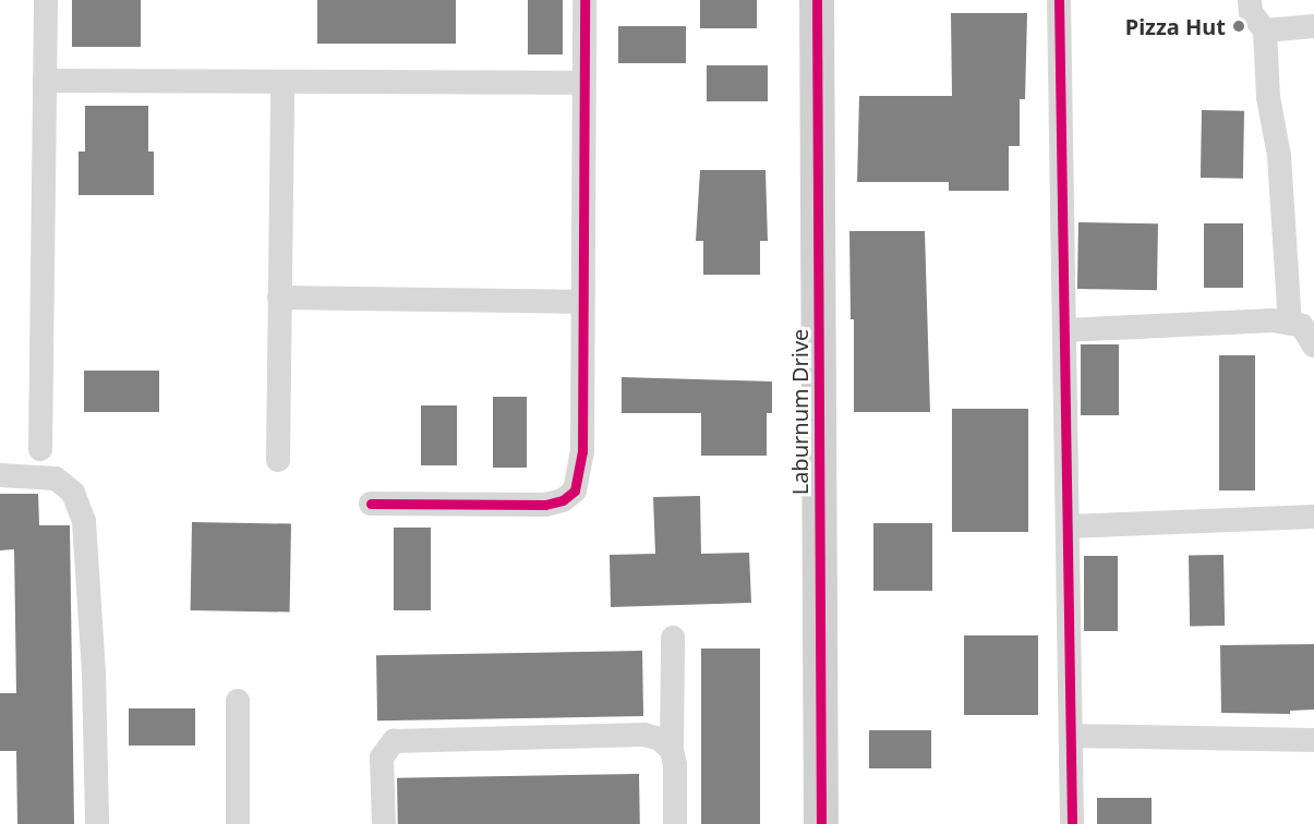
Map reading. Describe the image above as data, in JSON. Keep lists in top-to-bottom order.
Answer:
{
  "streets": {
    "street": ["Laburnum Drive"]
  },
  "places": ["Pizza Hut"]
}
